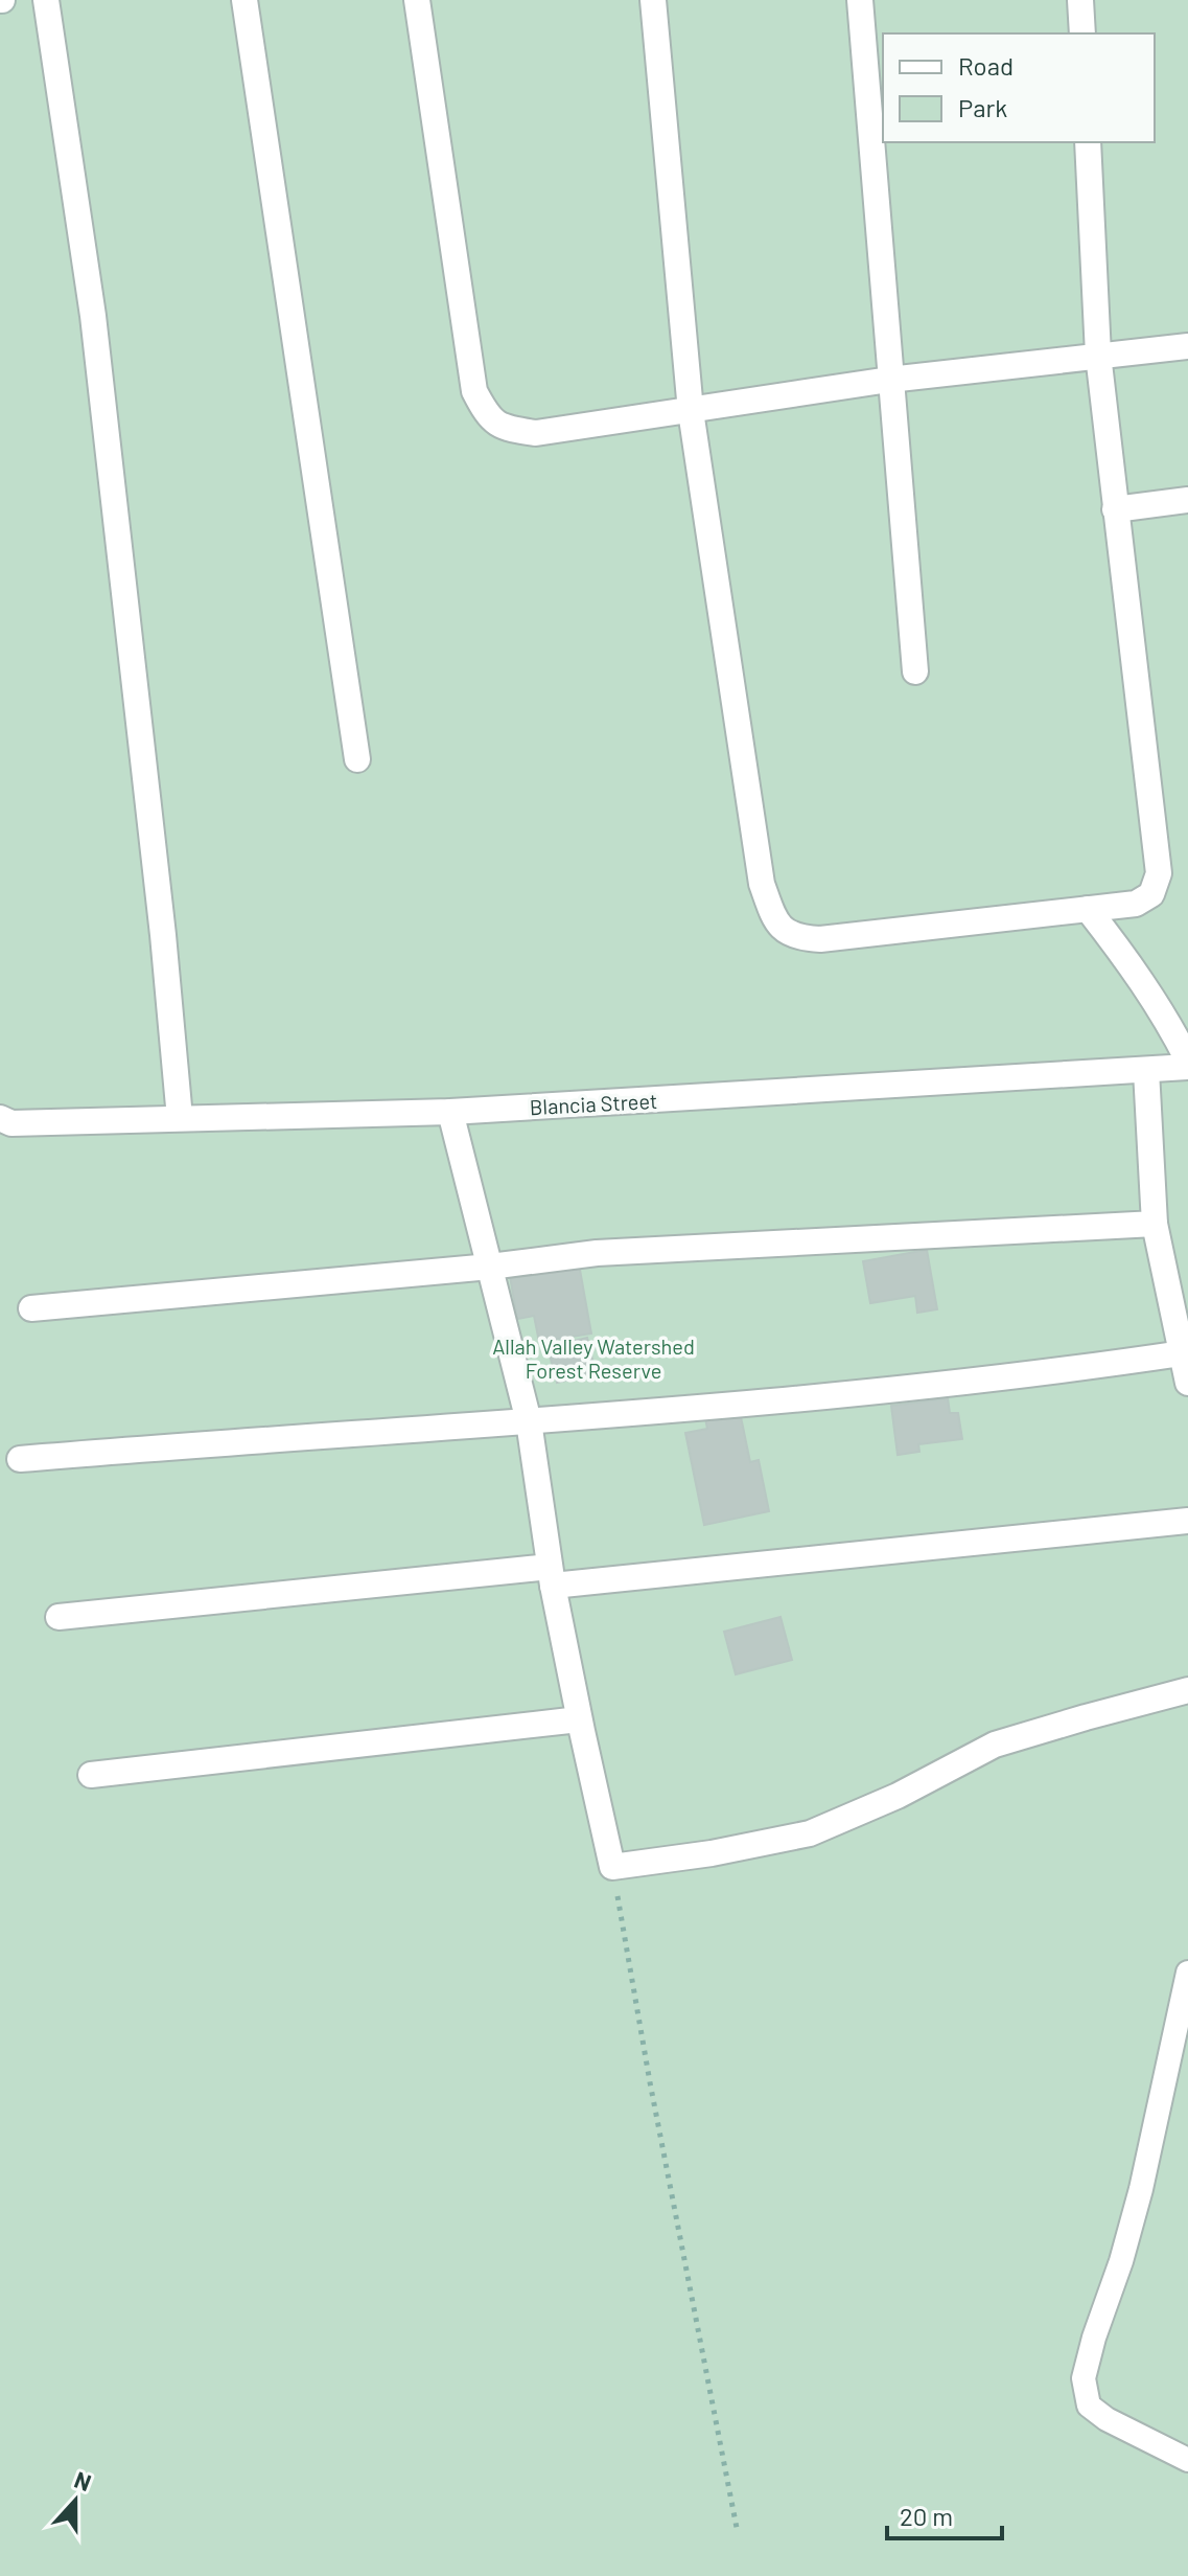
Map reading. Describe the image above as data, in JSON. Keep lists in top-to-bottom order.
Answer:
{
  "streets": {
    "street": ["Blancia Street"]
  },
  "parks": ["Allah Valley Watershed Forest Reserve"],
  "legend": ["Road", "Park"],
  "scale_bar": "20 m",
  "north": "top"
}
